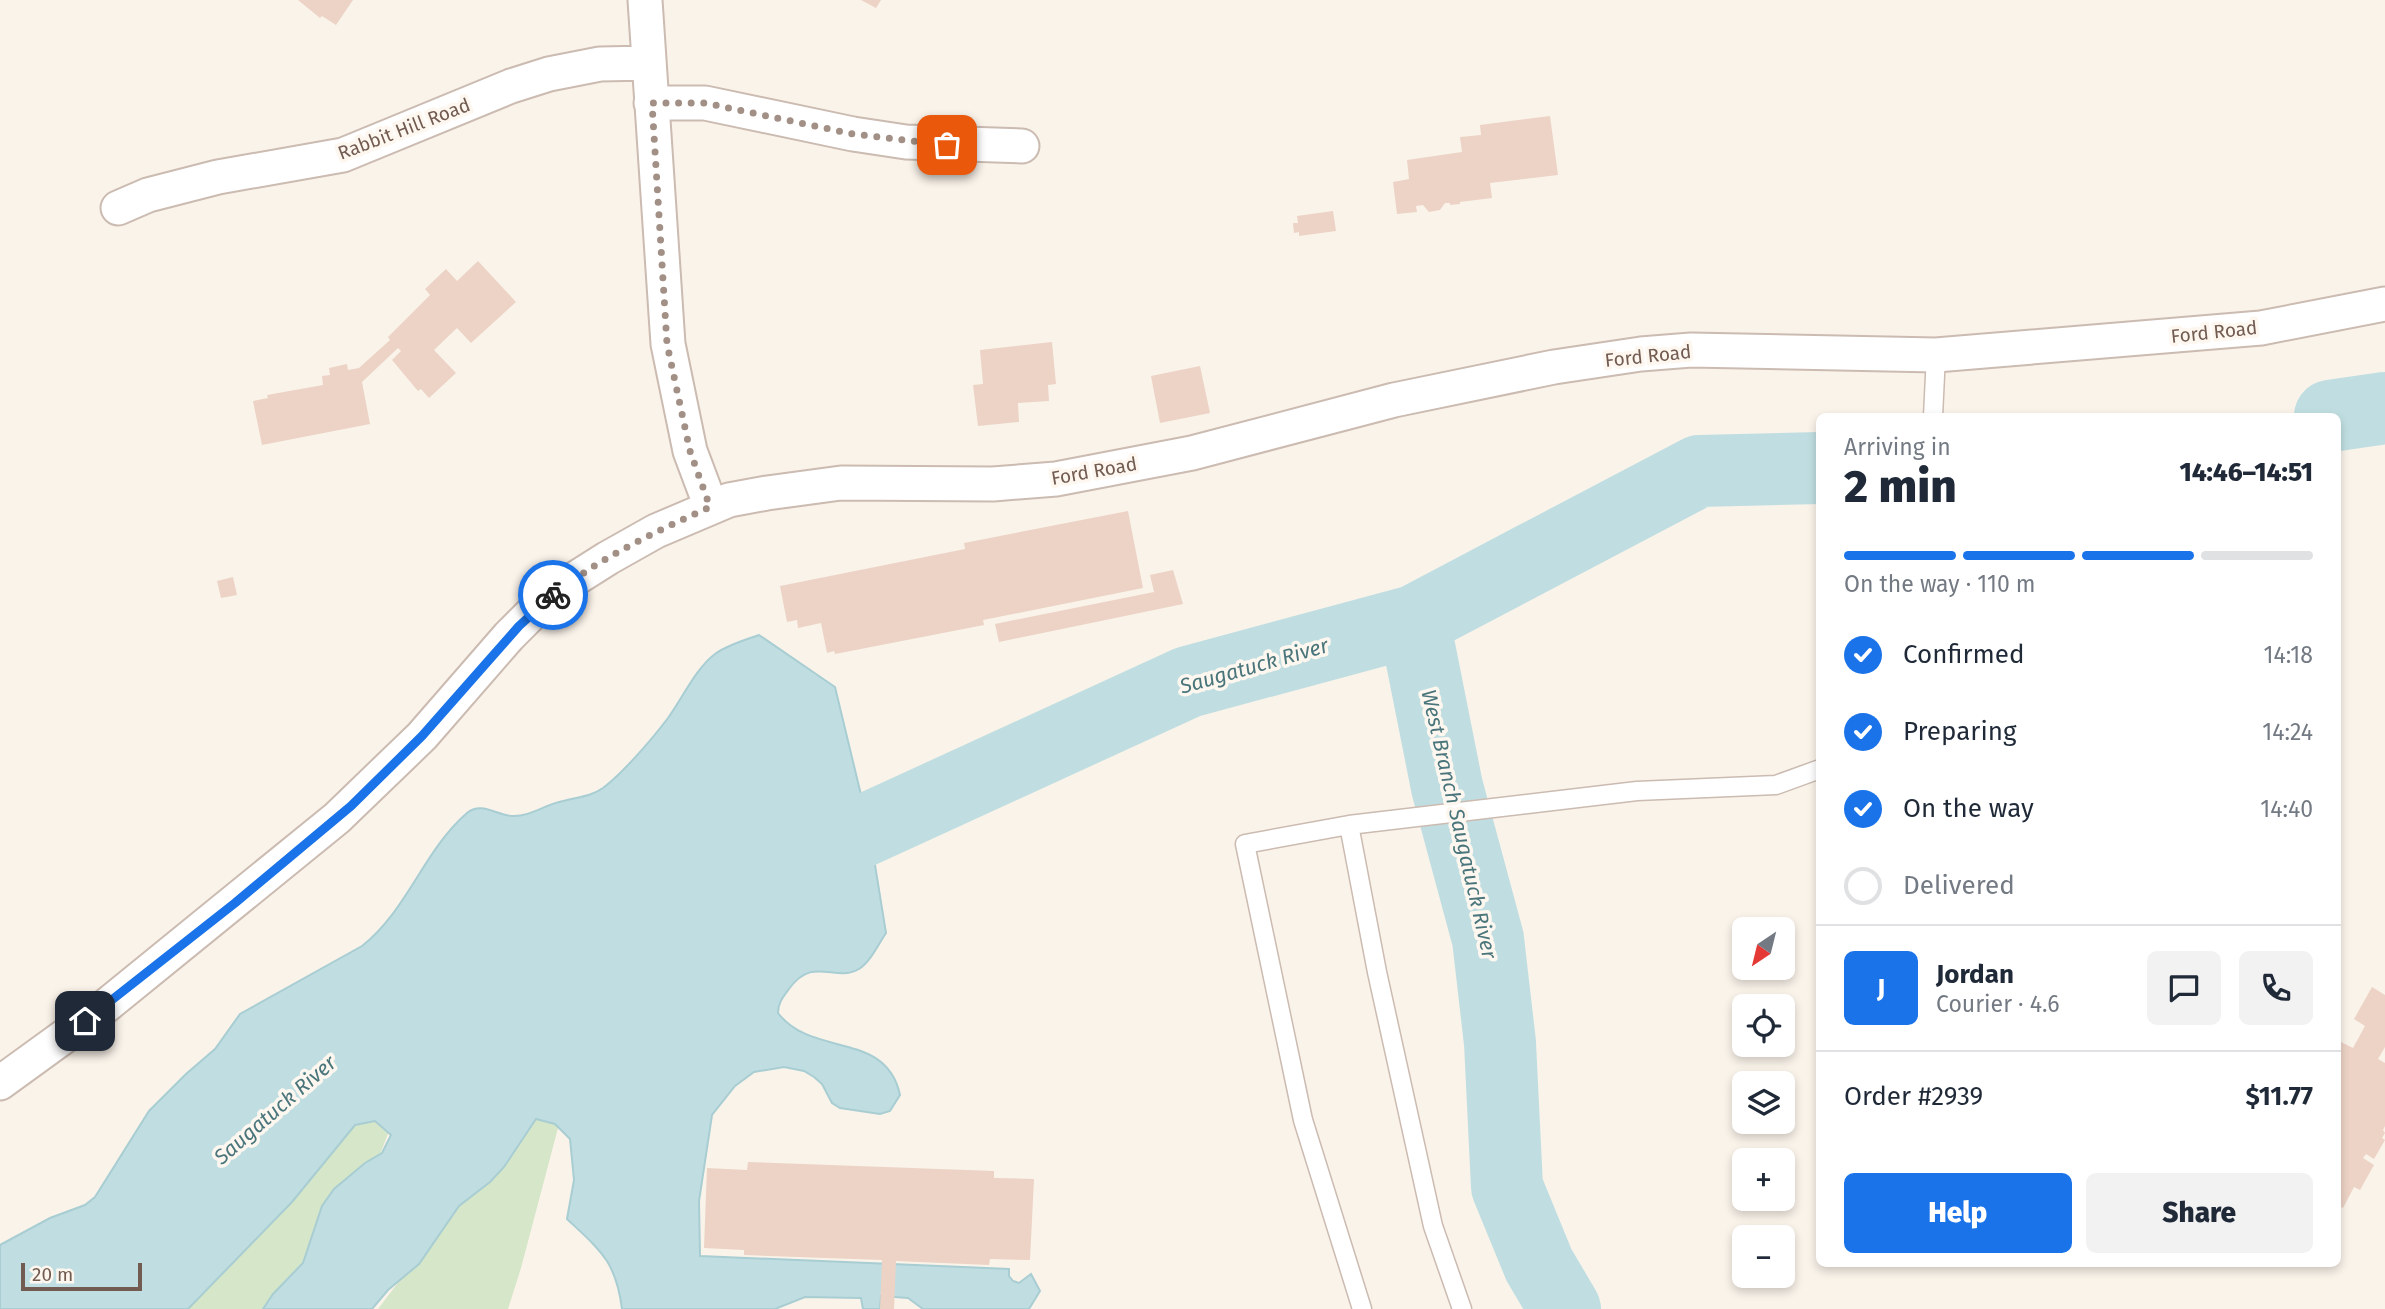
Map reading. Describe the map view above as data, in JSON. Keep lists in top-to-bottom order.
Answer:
{
  "streets": {
    "street": ["Rabbit Hill Road", "Ford Road"]
  },
  "water": ["Saugatuck River", "West Branch Saugatuck River"],
  "scale_bar": "20 m",
  "north": "bottom left",
  "page": {
    "heading": ["2 min", "Arriving in", "14:46–14:51"],
    "panel": [
      "Jordan",
      "Courier · 4.6",
      "Order #2939",
      "$11.77"
    ],
    "bar": "On the way · 110 m",
    "list": [
      ["Confirmed", "14:18"],
      ["Preparing", "14:24"],
      ["On the way", "14:40"],
      "Delivered"
    ],
    "map_buttons": ["+", "−"],
    "round": "J",
    "buttons": ["Help", "Share"],
    "scale": "20 m"
  }
}
